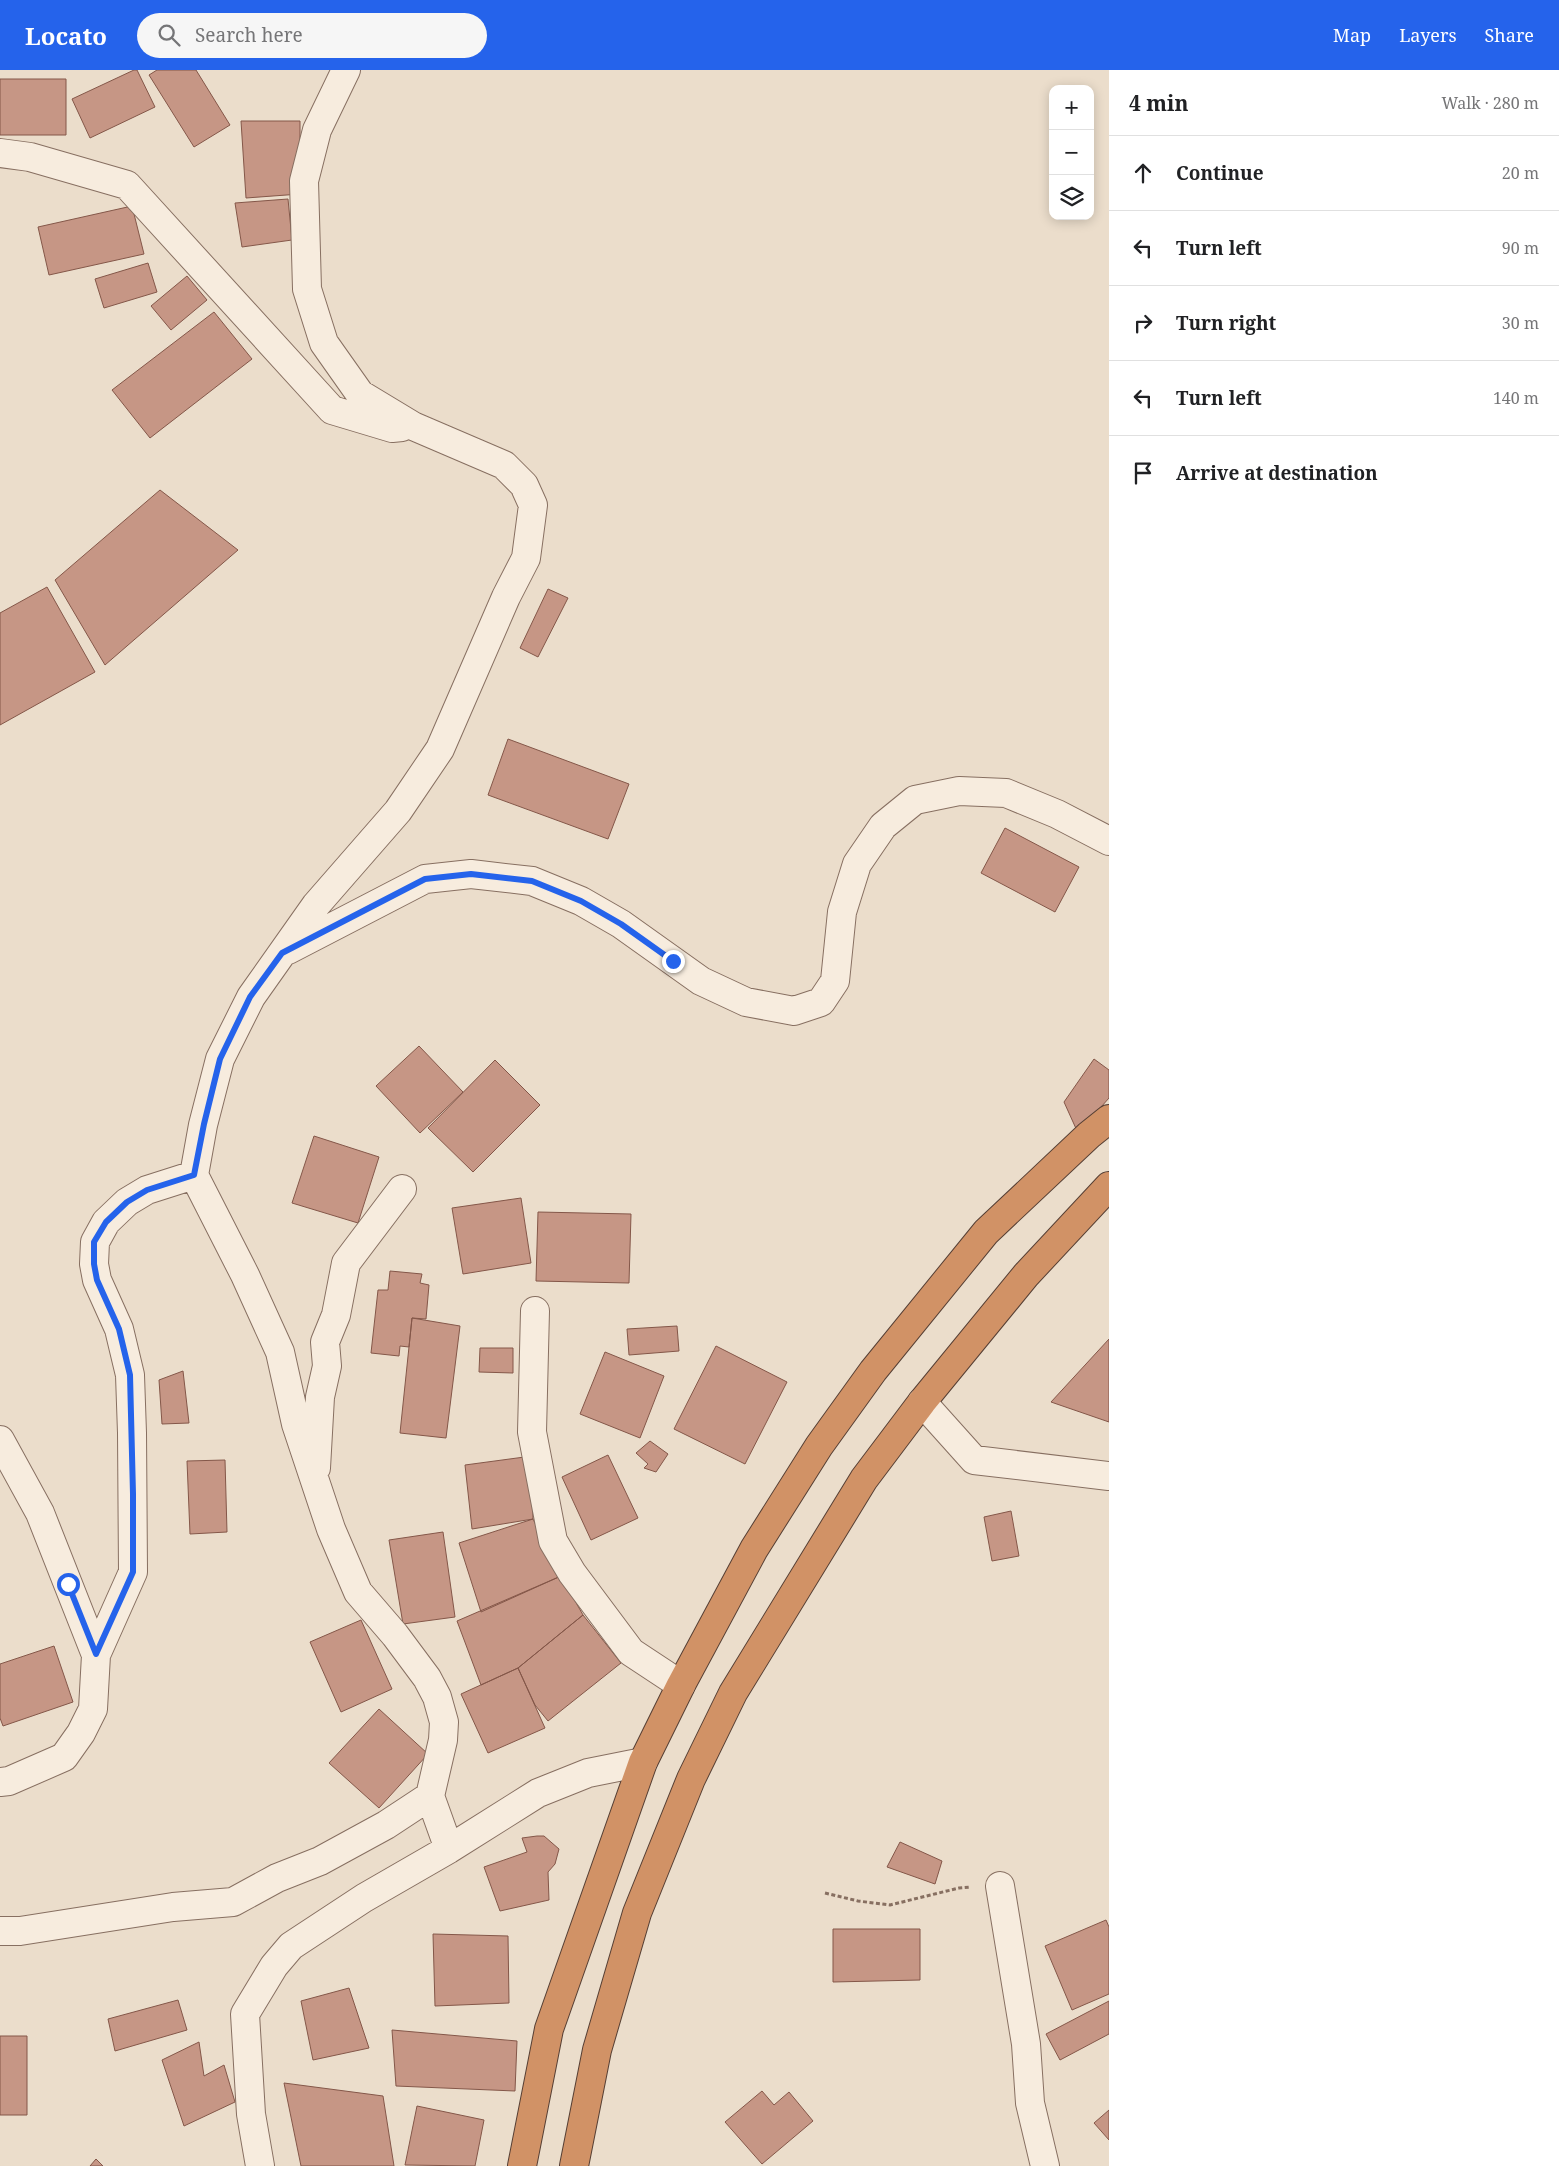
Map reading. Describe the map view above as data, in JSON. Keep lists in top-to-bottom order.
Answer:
{
  "page": {
    "header": "Locato",
    "search": "Search here",
    "nav": ["Map", "Layers", "Share"],
    "heading": ["4 min", "Walk · 280 m"],
    "map_buttons": ["+", "−"],
    "list": [
      ["Continue", "20 m"],
      ["Turn left", "90 m"],
      ["Turn right", "30 m"],
      ["Turn left", "140 m"],
      "Arrive at destination"
    ]
  }
}
